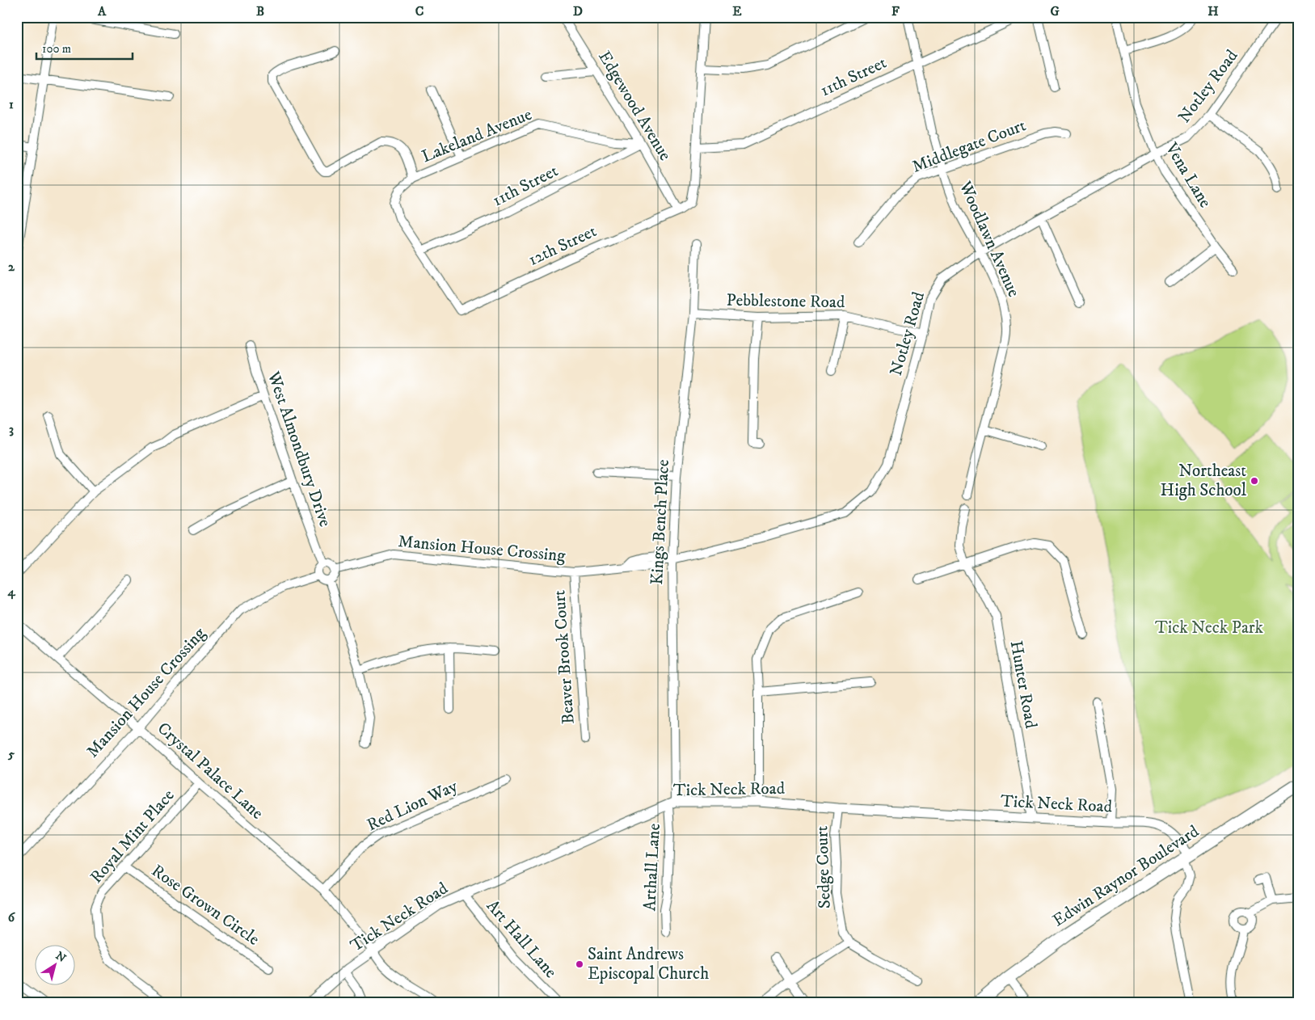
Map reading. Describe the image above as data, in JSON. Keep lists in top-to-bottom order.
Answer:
{
  "streets": {
    "main road": ["Edwin Raynor Boulevard"],
    "street": [
      "11th Street",
      "Notley Road",
      "Edgewood Avenue",
      "Lakeland Avenue",
      "Middlegate Court",
      "Vena Lane",
      "Woodlawn Avenue",
      "12th Street",
      "Pebblestone Road",
      "West Almondbury Drive",
      "Kings Bench Place",
      "Mansion House Crossing",
      "Beaver Brook Court",
      "Hunter Road",
      "Crystal Palace Lane",
      "Tick Neck Road",
      "Red Lion Way",
      "Royal Mint Place",
      "Arthall Lane",
      "Sedge Court",
      "Rose Grown Circle",
      "Art Hall Lane"
    ]
  },
  "crossings": [
    ["11th Street", "Edgewood Avenue"],
    ["11th Street", "Lakeland Avenue"],
    ["11th Street", "Woodlawn Avenue"],
    ["11th Street", "12th Street"],
    ["Notley Road", "Vena Lane"],
    ["Notley Road", "Woodlawn Avenue"],
    ["Notley Road", "Pebblestone Road"],
    ["Notley Road", "Kings Bench Place"],
    ["Notley Road", "Mansion House Crossing"],
    ["Edgewood Avenue", "Lakeland Avenue"],
    ["Edgewood Avenue", "12th Street"],
    ["Lakeland Avenue", "12th Street"],
    ["Middlegate Court", "Woodlawn Avenue"],
    ["Pebblestone Road", "Kings Bench Place"],
    ["West Almondbury Drive", "Mansion House Crossing"],
    ["Kings Bench Place", "Mansion House Crossing"],
    ["Kings Bench Place", "Tick Neck Road"],
    ["Kings Bench Place", "Arthall Lane"],
    ["Mansion House Crossing", "Beaver Brook Court"],
    ["Mansion House Crossing", "Crystal Palace Lane"],
    ["Hunter Road", "Tick Neck Road"],
    ["Crystal Palace Lane", "Tick Neck Road"],
    ["Crystal Palace Lane", "Red Lion Way"],
    ["Crystal Palace Lane", "Royal Mint Place"],
    ["Tick Neck Road", "Arthall Lane"],
    ["Tick Neck Road", "Sedge Court"],
    ["Tick Neck Road", "Edwin Raynor Boulevard"],
    ["Tick Neck Road", "Art Hall Lane"],
    ["Royal Mint Place", "Rose Grown Circle"]
  ],
  "parks": ["Tick Neck Park"],
  "places": ["Northeast High School", "Saint Andrews Episcopal Church"],
  "scale_bar": "100 m",
  "north": "top right",
  "grid": {
    "columns": [
      "A",
      "B",
      "C",
      "D",
      "E",
      "F",
      "G",
      "H"
    ],
    "rows": [
      "1",
      "2",
      "3",
      "4",
      "5",
      "6"
    ]
  }
}
